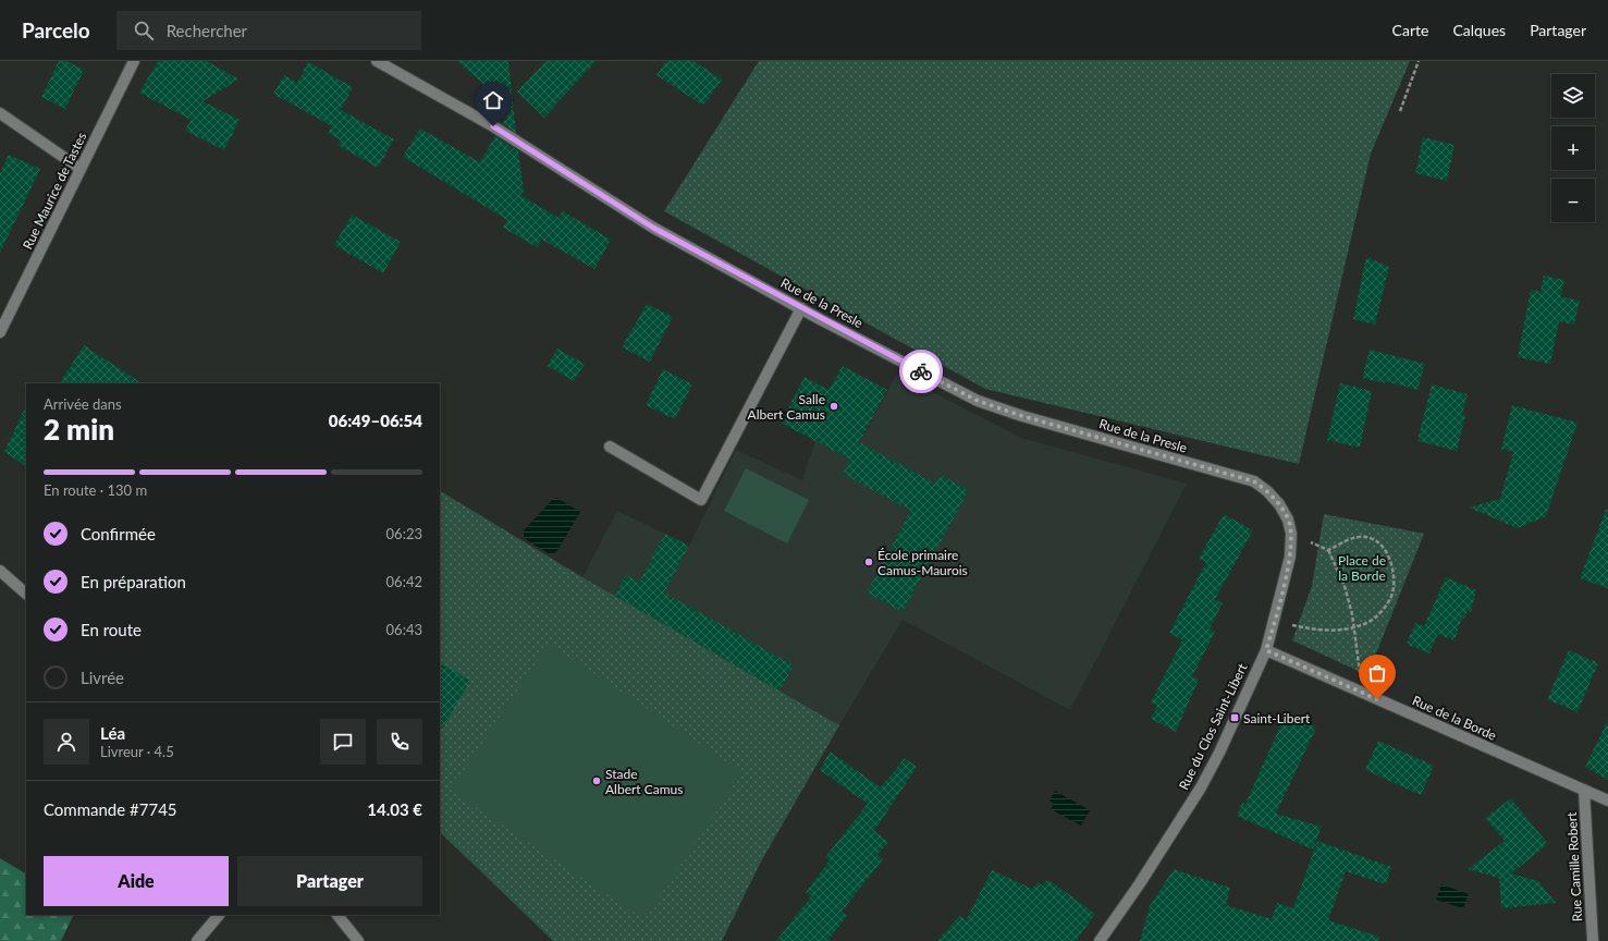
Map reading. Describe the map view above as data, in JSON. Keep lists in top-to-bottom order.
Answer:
{
  "streets": {
    "street": [
      "Rue Maurice de Tastes",
      "Rue de la Presle",
      "Rue de la Borde",
      "Rue du Clos Saint-Libert",
      "Rue Camille Robert"
    ]
  },
  "crossings": [
    ["Rue de la Presle", "Rue du Clos Saint-Libert"],
    ["Rue de la Borde", "Rue du Clos Saint-Libert"],
    ["Rue de la Borde", "Rue Camille Robert"]
  ],
  "parks": ["Place de la Borde"],
  "places": {
    "other": ["Salle Albert Camus", "École primaire Camus-Maurois", "Stade Albert Camus"],
    "transit": ["Saint-Libert"]
  },
  "page": {
    "header": "Parcelo",
    "search": "Rechercher",
    "nav": ["Carte", "Calques", "Partager"],
    "map_buttons": ["+", "−"],
    "heading": ["2 min", "Arrivée dans", "06:49–06:54"],
    "panel": [
      "Léa",
      "Livreur · 4.5",
      "Commande #7745",
      "14.03 €"
    ],
    "bar": "En route · 130 m",
    "list": [
      ["Confirmée", "06:23"],
      ["En préparation", "06:42"],
      ["En route", "06:43"],
      "Livrée"
    ],
    "buttons": ["Aide", "Partager"]
  }
}
